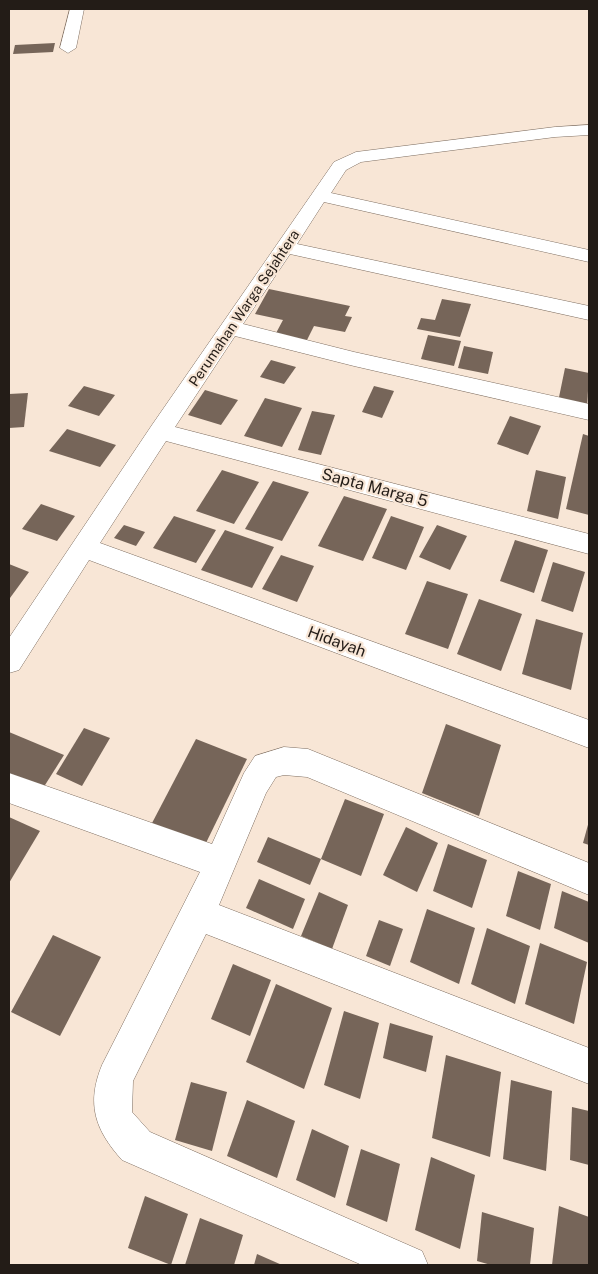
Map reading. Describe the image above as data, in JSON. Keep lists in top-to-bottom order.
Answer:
{
  "streets": {
    "street": ["Perumahan Warga Sejahtera", "Sapta Marga 5", "Hidayah"]
  },
  "crossings": [
    ["Perumahan Warga Sejahtera", "Sapta Marga 5"],
    ["Perumahan Warga Sejahtera", "Hidayah"]
  ]
}
